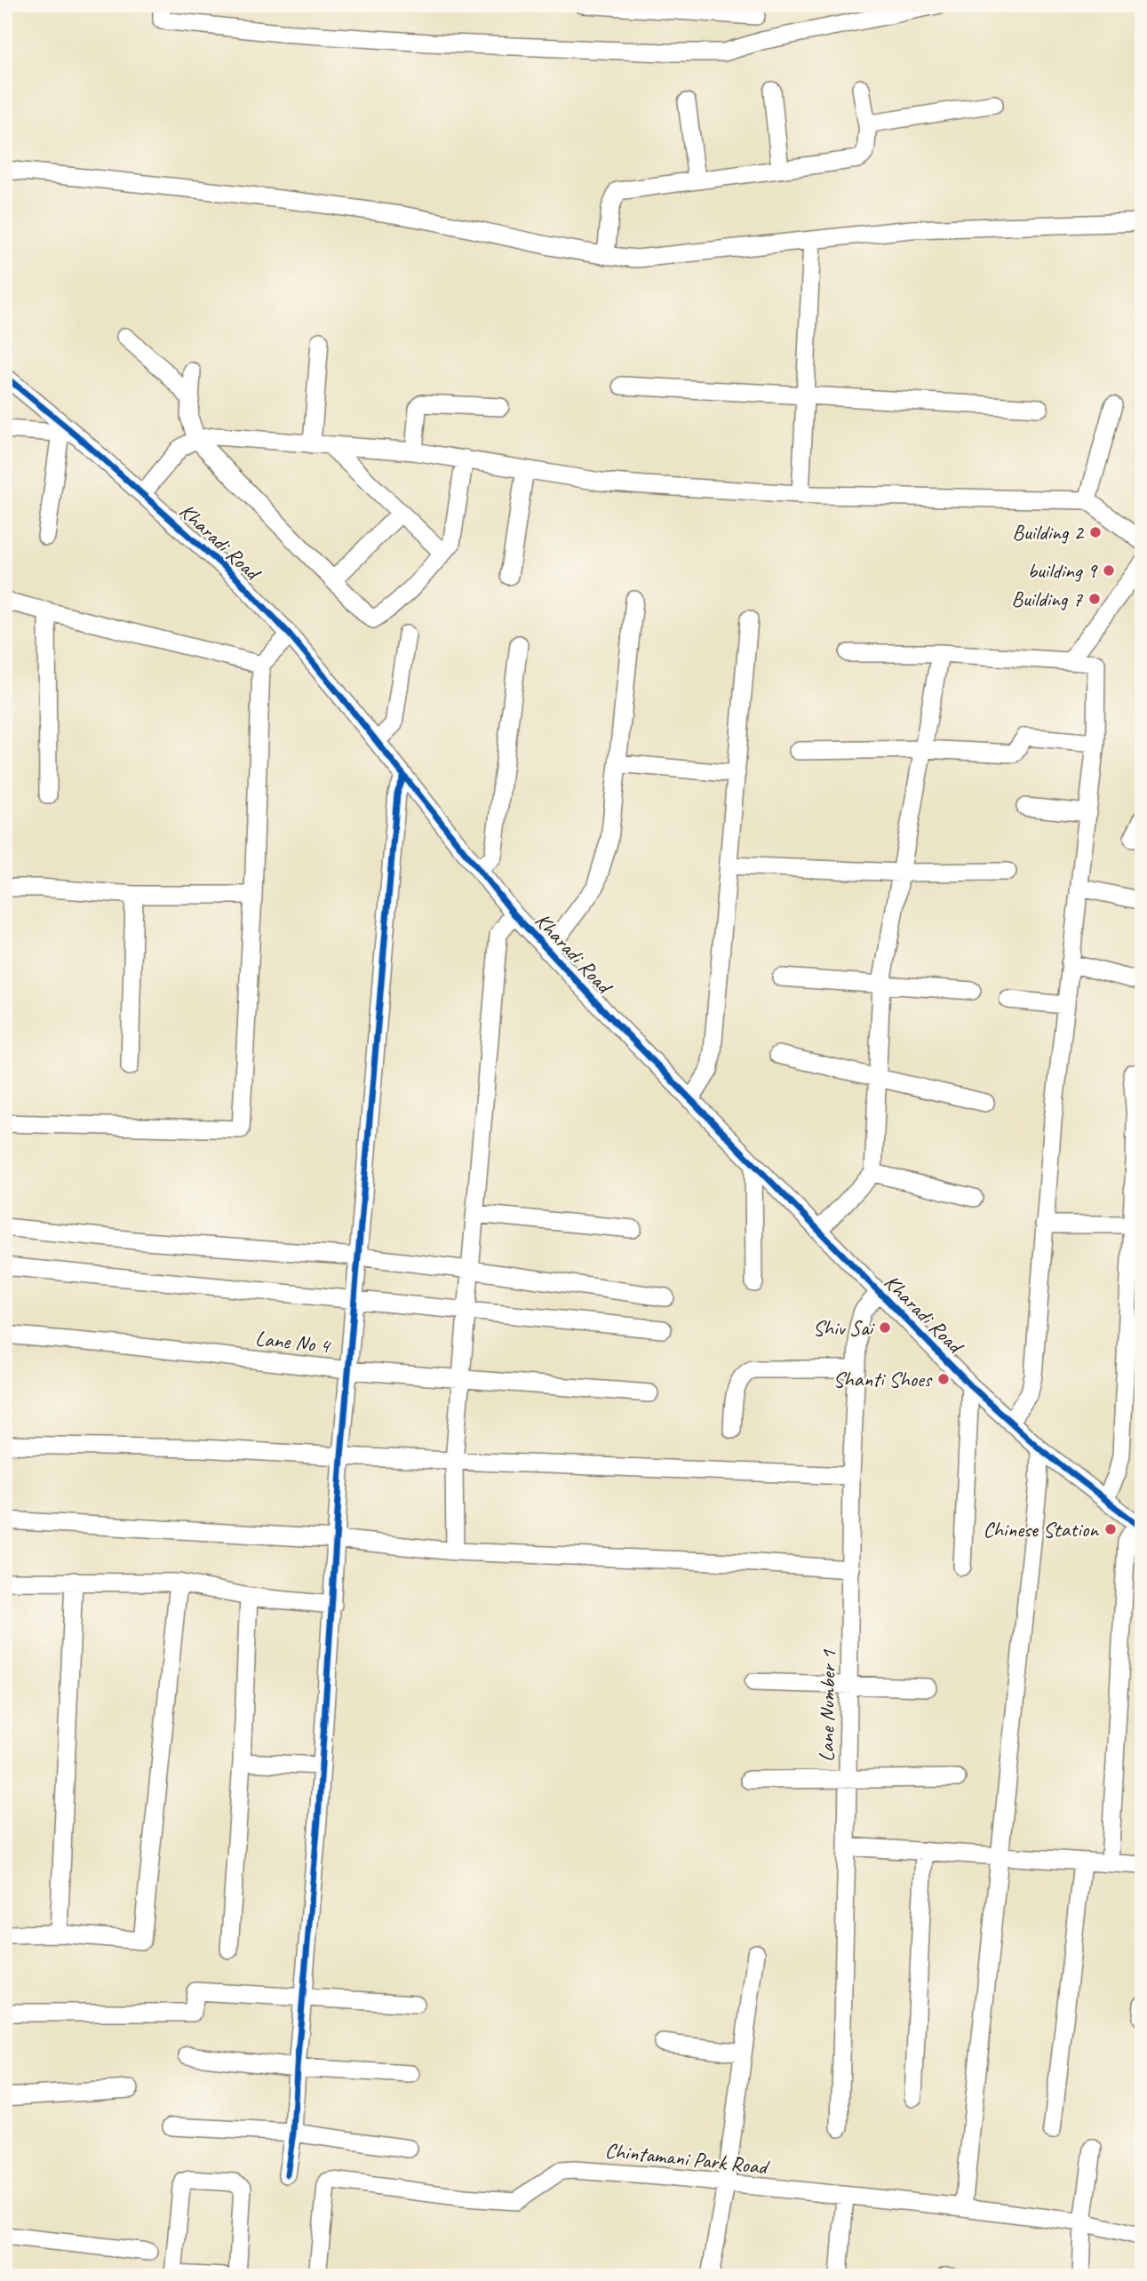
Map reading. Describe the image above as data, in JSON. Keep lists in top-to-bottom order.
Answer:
{
  "streets": {
    "street": [
      "Kharadi Road",
      "Lane No 4",
      "Lane Number 1",
      "Chintamani Park Road"
    ]
  },
  "crossings": [
    ["Kharadi Road", "Lane Number 1"]
  ],
  "places": [
    "Building 2",
    "building 9",
    "Building 7",
    "Shiv Sai",
    "Shanti Shoes",
    "Chinese Station"
  ]
}
